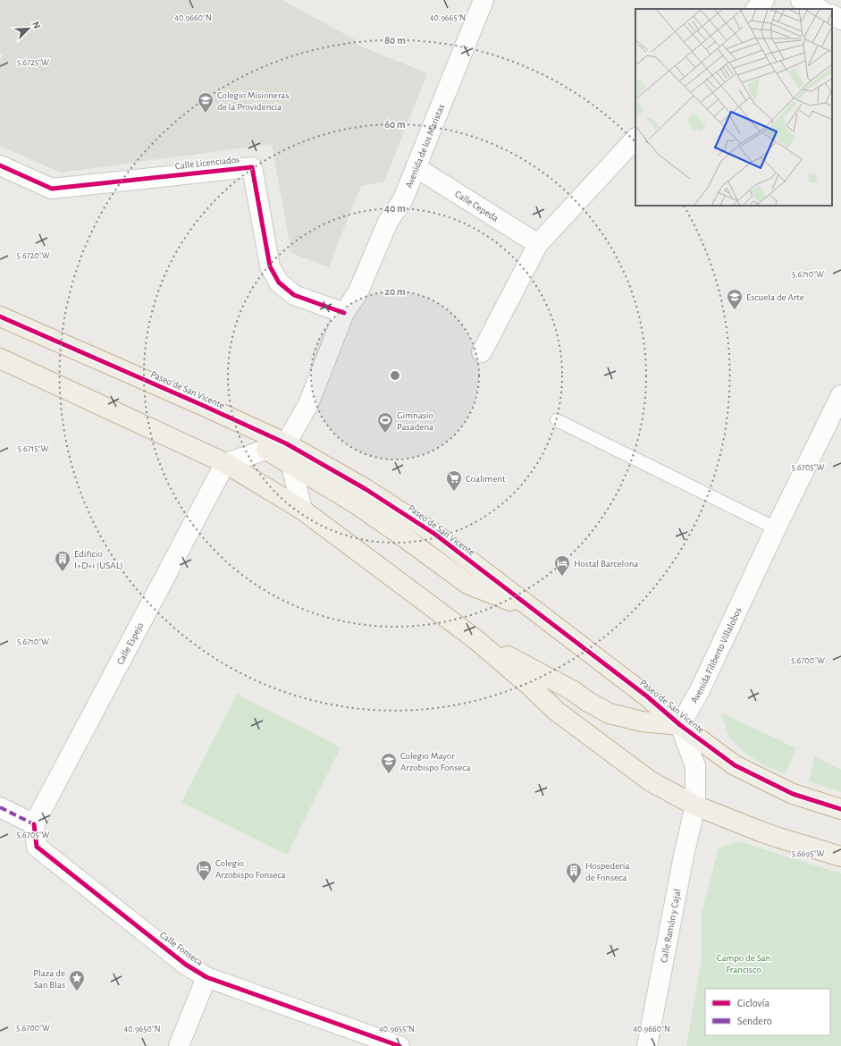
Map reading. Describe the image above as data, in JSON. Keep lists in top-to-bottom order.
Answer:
{
  "streets": {
    "highway": ["Paseo de San Vicente"],
    "street": [
      "Avenida de los Maristas",
      "Calle Licenciados",
      "Calle Cepeda",
      "Calle Espejo",
      "Avenida Filiberto Villalobos",
      "Calle Ramón y Cajal",
      "Calle Fonseca"
    ]
  },
  "crossings": [
    ["Avenida de los Maristas", "Calle Licenciados"],
    ["Avenida de los Maristas", "Calle Cepeda"],
    ["Avenida de los Maristas", "Paseo de San Vicente"],
    ["Paseo de San Vicente", "Calle Espejo"],
    ["Paseo de San Vicente", "Avenida Filiberto Villalobos"],
    ["Paseo de San Vicente", "Calle Ramón y Cajal"],
    ["Calle Espejo", "Calle Fonseca"]
  ],
  "parks": ["Campo de San Francisco"],
  "places": {
    "school or university": ["Colegio Misioneras de la Providencia", "Escuela de Arte", "Colegio Mayor Arzobispo Fonseca"],
    "sports": ["Gimnasio Pasadena"],
    "supermarket": ["Coaliment"],
    "building": ["Edificio I+D+i (USAL)", "Hospedería de Fonseca"],
    "hotel": ["Hostal Barcelona", "Colegio Arzobispo Fonseca"],
    "place": ["Plaza de San Blas"]
  },
  "legend": ["Ciclovía", "Sendero"],
  "north": "top right",
  "coordinates": [
    "40.9660°N",
    "40.9665°N",
    "5.6725°W",
    "5.6720°W",
    "5.6710°W",
    "5.6715°W",
    "5.6705°W",
    "5.6700°W",
    "5.6695°W",
    "40.9650°N",
    "40.9655°N"
  ],
  "rings": [
    "80 m",
    "60 m",
    "40 m",
    "20 m"
  ]
}
